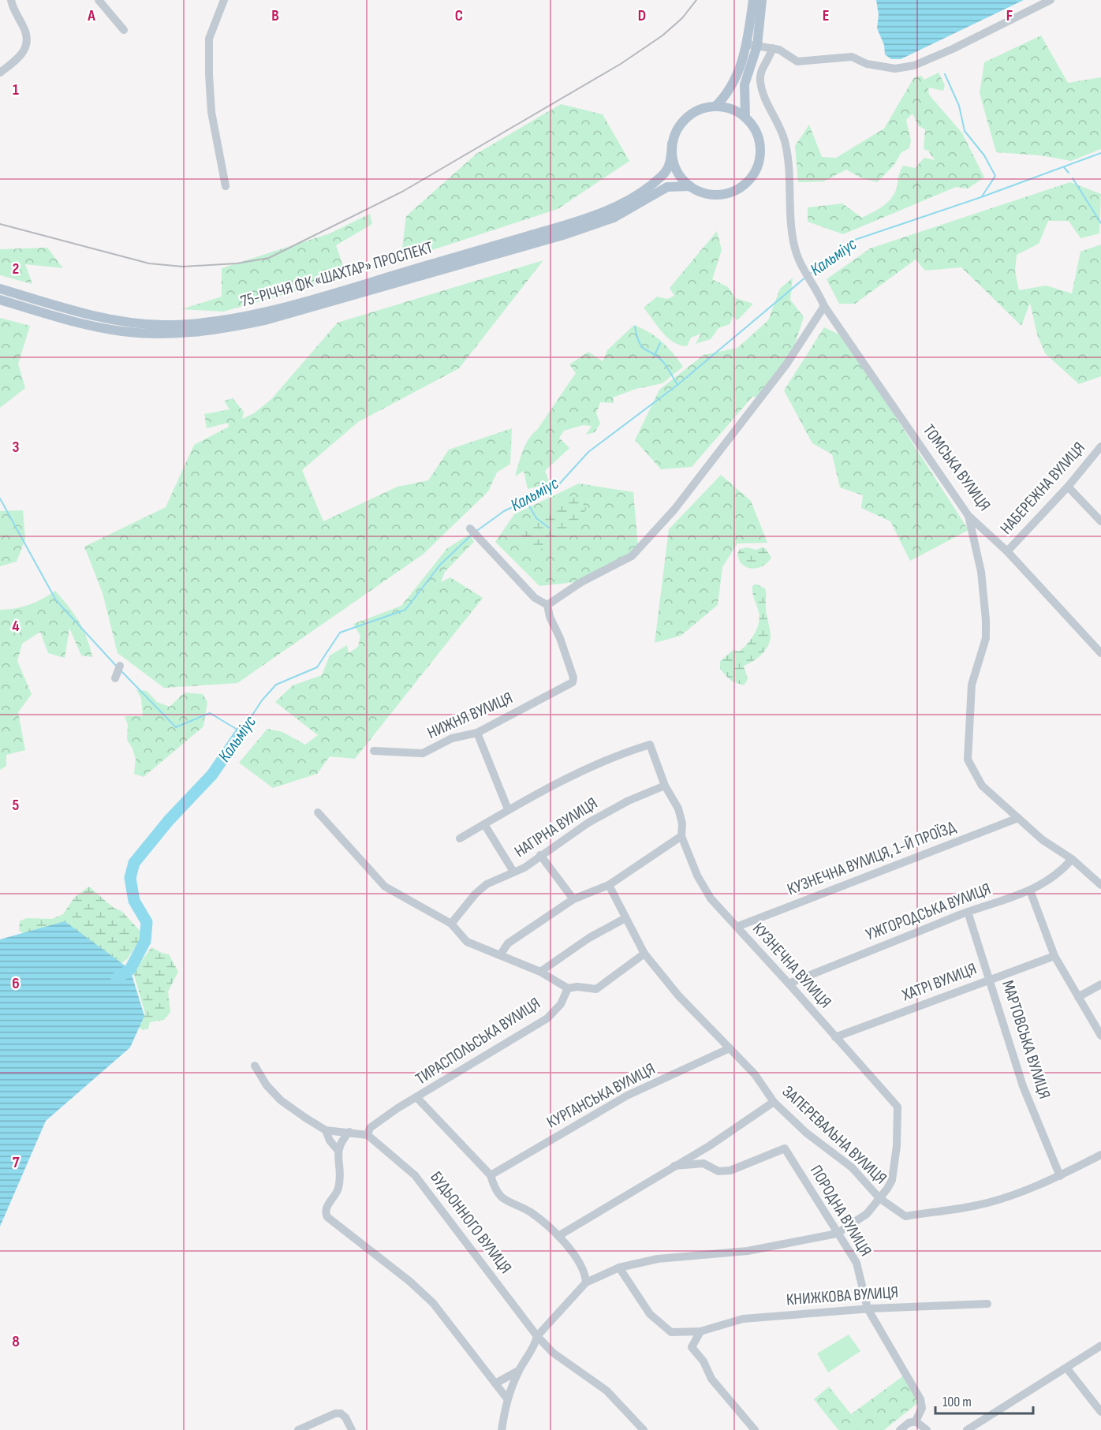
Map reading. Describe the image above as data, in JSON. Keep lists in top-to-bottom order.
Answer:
{
  "streets": {
    "main road": ["75-РІЧЧЯ ФК «ШАХТАР» ПРОСПЕКТ"],
    "street": [
      "ТОМСЬКА ВУЛИЦЯ",
      "НАБЕРЕЖНА ВУЛИЦЯ",
      "НИЖНЯ ВУЛИЦЯ",
      "НАГІРНА ВУЛИЦЯ",
      "КУЗНЕЧНА ВУЛИЦЯ, 1-Й ПРОЇЗД",
      "УЖГОРОДСЬКА ВУЛИЦЯ",
      "КУЗНЕЧНА ВУЛИЦЯ",
      "ХАТРІ ВУЛИЦЯ",
      "МАРТОВСЬКА ВУЛИЦЯ",
      "ТИРАСПОЛЬСЬКА ВУЛИЦЯ",
      "КУРГАНСЬКА ВУЛИЦЯ",
      "ЗАПЕРЕВАЛЬНА ВУЛИЦЯ",
      "ПОРОДНА ВУЛИЦЯ",
      "БУДЬОННОГО ВУЛИЦЯ",
      "КНИЖКОВА ВУЛИЦЯ"
    ]
  },
  "crossings": [
    ["ТОМСЬКА ВУЛИЦЯ", "НАБЕРЕЖНА ВУЛИЦЯ"],
    ["НАГІРНА ВУЛИЦЯ", "КУЗНЕЧНА ВУЛИЦЯ"],
    ["КУЗНЕЧНА ВУЛИЦЯ, 1-Й ПРОЇЗД", "КУЗНЕЧНА ВУЛИЦЯ"],
    ["УЖГОРОДСЬКА ВУЛИЦЯ", "КУЗНЕЧНА ВУЛИЦЯ"],
    ["УЖГОРОДСЬКА ВУЛИЦЯ", "МАРТОВСЬКА ВУЛИЦЯ"],
    ["КУЗНЕЧНА ВУЛИЦЯ", "ХАТРІ ВУЛИЦЯ"],
    ["КУЗНЕЧНА ВУЛИЦЯ", "ЗАПЕРЕВАЛЬНА ВУЛИЦЯ"],
    ["КУЗНЕЧНА ВУЛИЦЯ", "ПОРОДНА ВУЛИЦЯ"],
    ["ХАТРІ ВУЛИЦЯ", "МАРТОВСЬКА ВУЛИЦЯ"],
    ["МАРТОВСЬКА ВУЛИЦЯ", "ЗАПЕРЕВАЛЬНА ВУЛИЦЯ"],
    ["ТИРАСПОЛЬСЬКА ВУЛИЦЯ", "БУДЬОННОГО ВУЛИЦЯ"],
    ["КУРГАНСЬКА ВУЛИЦЯ", "ЗАПЕРЕВАЛЬНА ВУЛИЦЯ"],
    ["ЗАПЕРЕВАЛЬНА ВУЛИЦЯ", "ПОРОДНА ВУЛИЦЯ"],
    ["ПОРОДНА ВУЛИЦЯ", "КНИЖКОВА ВУЛИЦЯ"]
  ],
  "water": ["Кальміус"],
  "scale_bar": "100 m",
  "grid": {
    "columns": [
      "A",
      "B",
      "C",
      "D",
      "E",
      "F"
    ],
    "rows": [
      "1",
      "2",
      "3",
      "4",
      "5",
      "6",
      "7",
      "8"
    ]
  }
}
